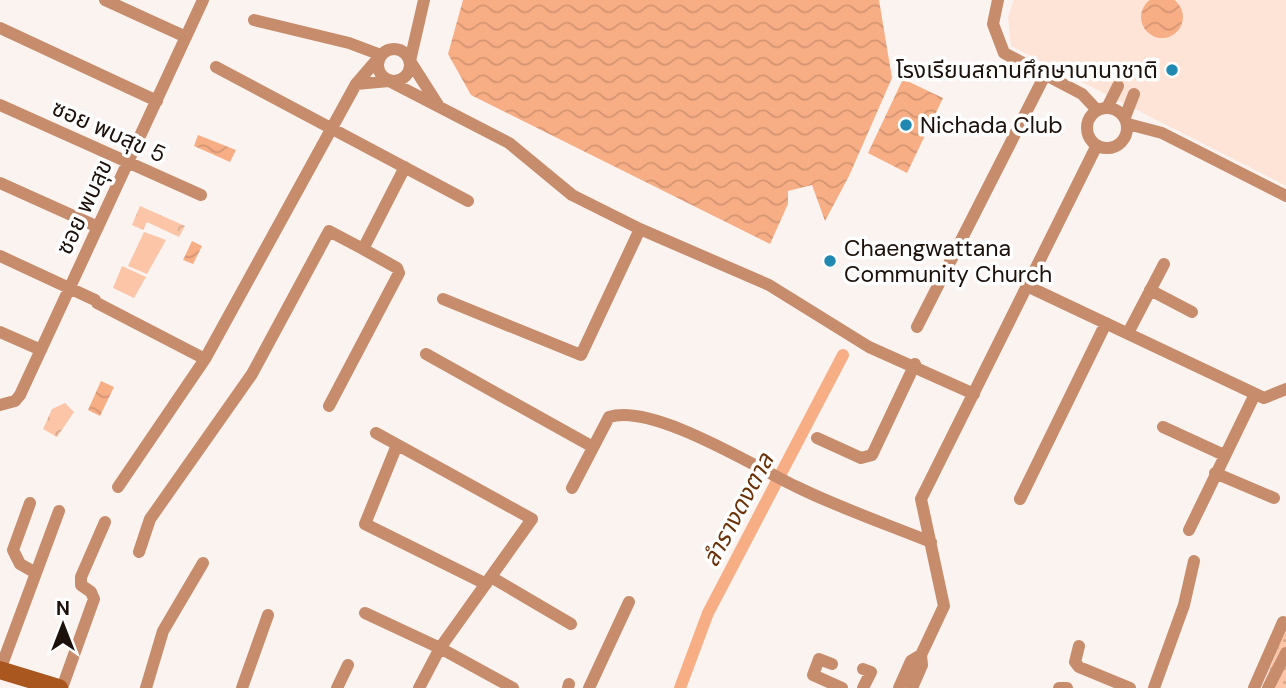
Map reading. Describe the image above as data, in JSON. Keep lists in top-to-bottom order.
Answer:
{
  "streets": {
    "street": ["ซอย พบสุข 5", "ซอย พบสุข"]
  },
  "crossings": [
    ["ซอย พบสุข 5", "ซอย พบสุข"]
  ],
  "water": ["ลำรางดงตาล"],
  "places": ["โรงเรียนสถานศึกษานานาชาติ", "Nichada Club", "Chaengwattana Community Church"],
  "north": "top"
}
